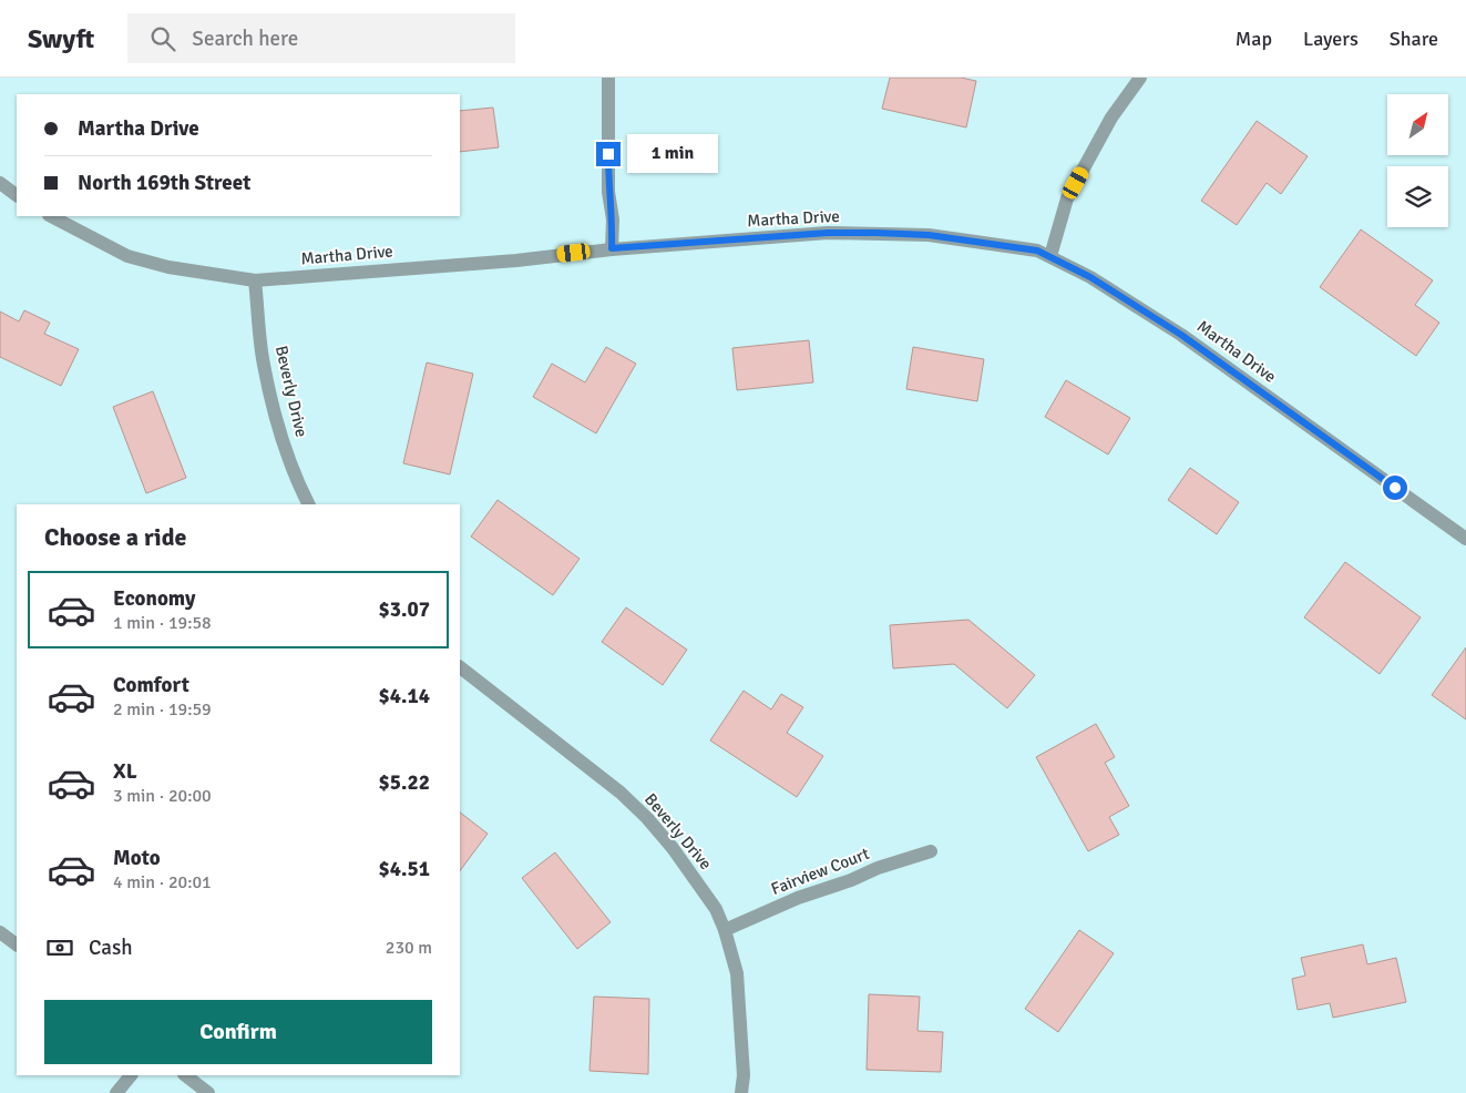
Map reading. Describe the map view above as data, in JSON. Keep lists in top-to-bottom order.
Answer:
{
  "streets": {
    "street": ["Martha Drive", "Beverly Drive", "Fairview Court"]
  },
  "crossings": [
    ["Martha Drive", "Beverly Drive"],
    ["Beverly Drive", "Fairview Court"]
  ],
  "north": "top right",
  "page": {
    "header": "Swyft",
    "search": "Search here",
    "nav": ["Map", "Layers", "Share"],
    "banner": ["Martha Drive", "North 169th Street"],
    "bubble": "1 min",
    "heading": "Choose a ride",
    "list": [
      {
        "name": "Economy",
        "note": "1 min · 19:58",
        "value": "$3.07"
      },
      {
        "name": "Comfort",
        "note": "2 min · 19:59",
        "value": "$4.14"
      },
      {
        "name": "XL",
        "note": "3 min · 20:00",
        "value": "$5.22"
      },
      {
        "name": "Moto",
        "note": "4 min · 20:01",
        "value": "$4.51"
      }
    ],
    "pay": ["Cash", "230 m"],
    "buttons": "Confirm"
  }
}
